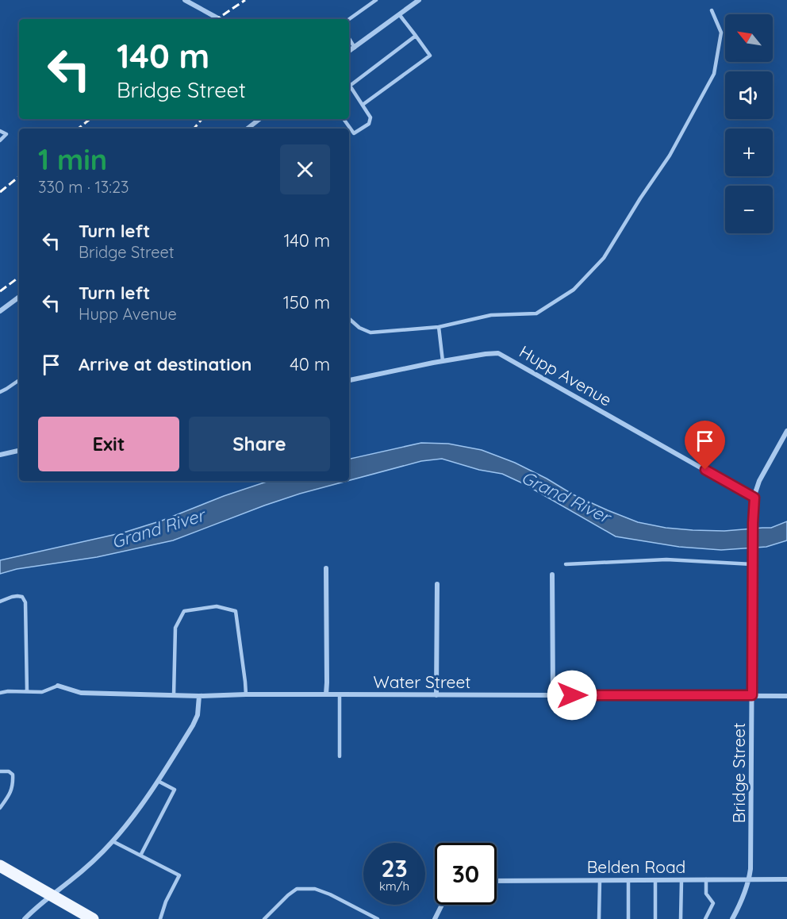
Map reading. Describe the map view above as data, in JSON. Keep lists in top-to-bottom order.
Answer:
{
  "streets": {
    "street": [
      "Hupp Avenue",
      "Water Street",
      "Bridge Street",
      "Belden Road"
    ]
  },
  "crossings": [
    ["Hupp Avenue", "Bridge Street"],
    ["Water Street", "Bridge Street"],
    ["Bridge Street", "Belden Road"]
  ],
  "water": ["Grand River"],
  "north": "top left",
  "page": {
    "map_buttons": ["+", "−"],
    "turn": ["140 m", "Bridge Street"],
    "heading": ["1 min", "330 m · 13:23"],
    "list": [
      {
        "name": "Turn left",
        "note": "Bridge Street",
        "value": "140 m"
      },
      {
        "name": "Turn left",
        "note": "Hupp Avenue",
        "value": "150 m"
      },
      {
        "name": "Arrive at destination",
        "value": "40 m"
      }
    ],
    "buttons": ["Exit", "Share"],
    "speed": "23 km/h",
    "limit": "30"
  }
}
